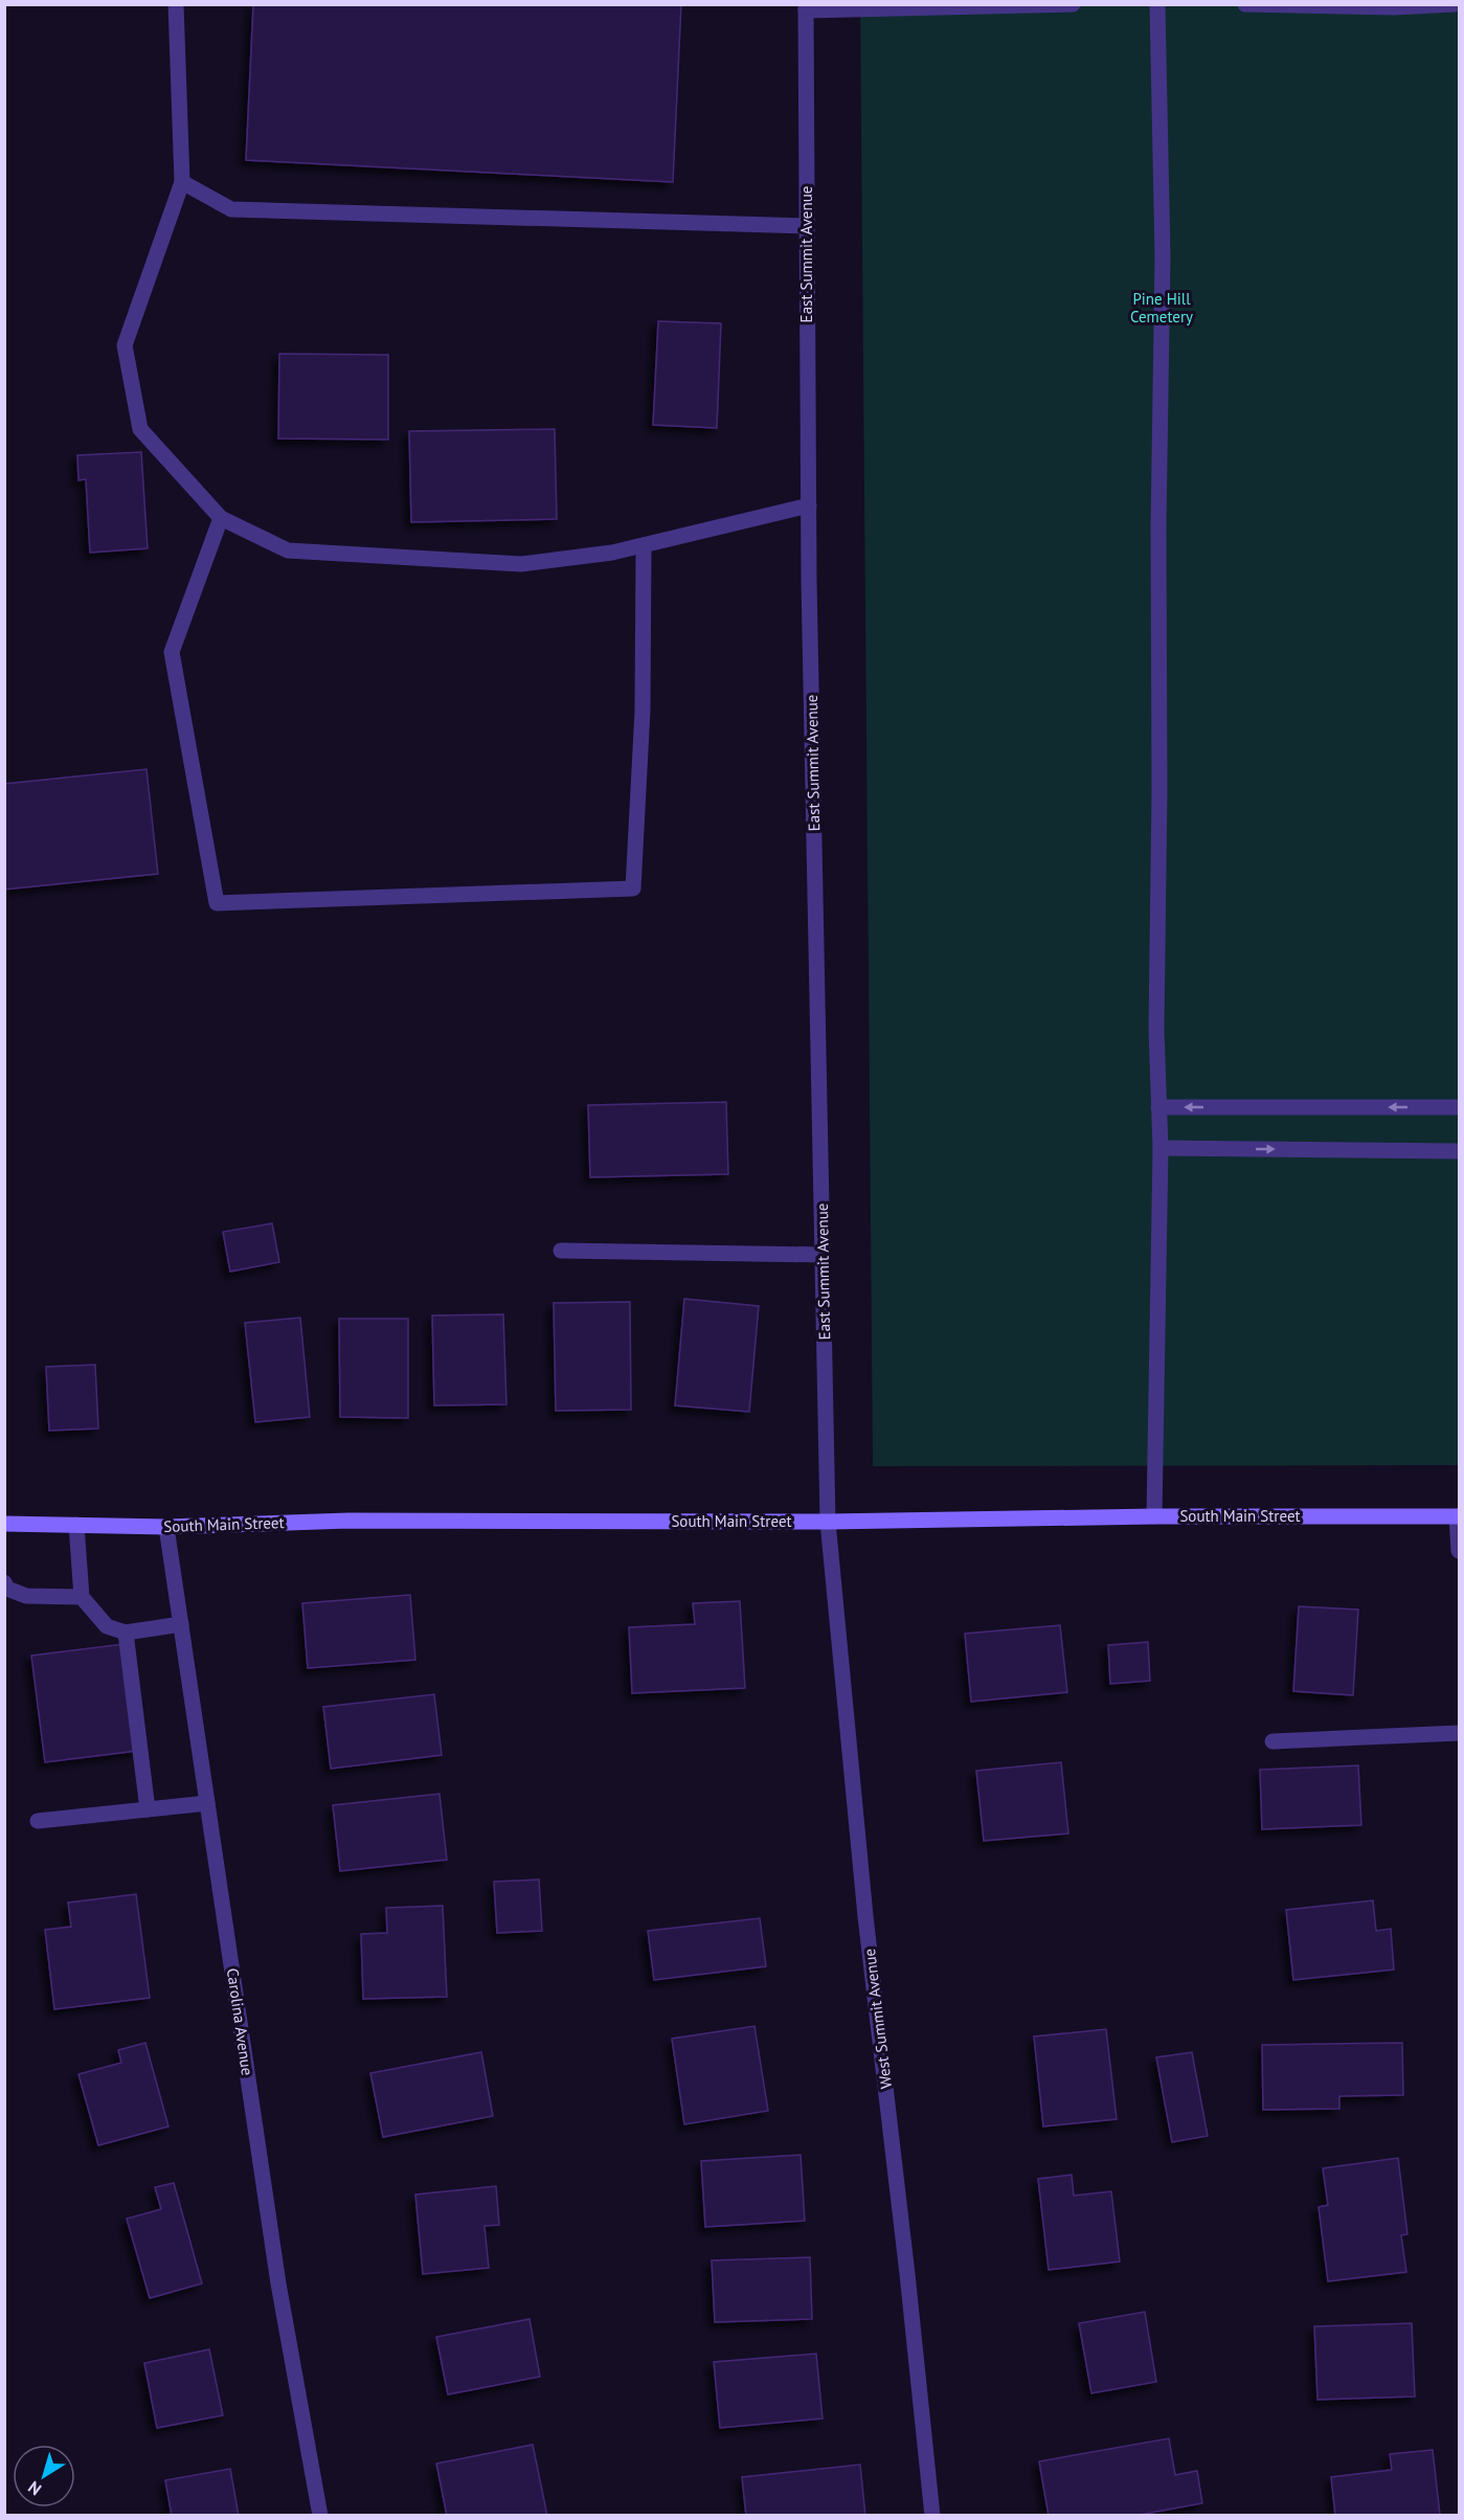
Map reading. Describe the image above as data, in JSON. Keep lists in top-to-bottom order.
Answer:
{
  "streets": {
    "street": [
      "East Summit Avenue",
      "South Main Street",
      "West Summit Avenue",
      "Carolina Avenue"
    ]
  },
  "crossings": [
    ["East Summit Avenue", "South Main Street"],
    ["East Summit Avenue", "West Summit Avenue"],
    ["South Main Street", "West Summit Avenue"],
    ["South Main Street", "Carolina Avenue"]
  ],
  "parks": ["Pine Hill Cemetery"],
  "north": "bottom left"
}
